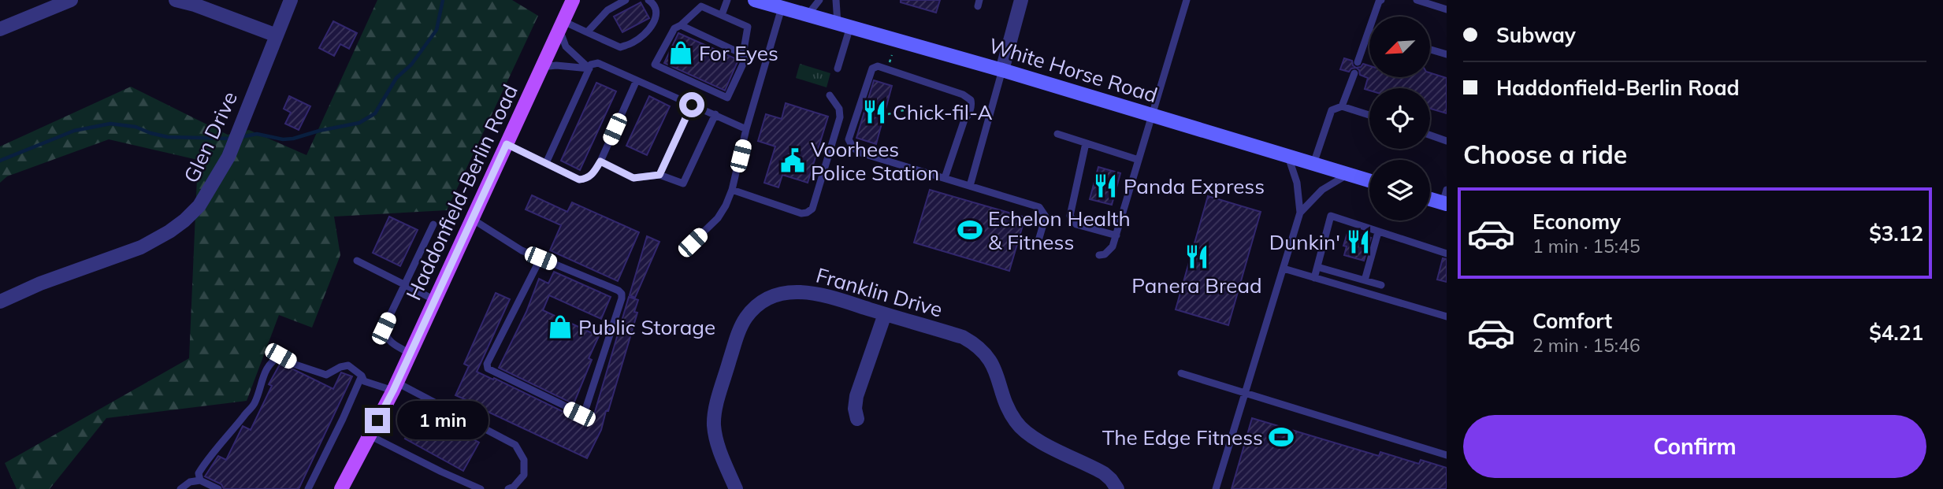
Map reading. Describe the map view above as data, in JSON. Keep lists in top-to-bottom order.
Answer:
{
  "streets": {
    "main road": ["White Horse Road", "Haddonfield-Berlin Road"],
    "street": ["Glen Drive", "Franklin Drive"]
  },
  "places": {
    "shop": ["For Eyes", "Public Storage"],
    "restaurant": [
      "Chick-fil-A",
      "Panda Express",
      "Dunkin'",
      "Panera Bread"
    ],
    "public building": ["Voorhees Police Station"],
    "sports": ["Echelon Health & Fitness", "The Edge Fitness"]
  },
  "north": "bottom left",
  "page": {
    "banner": ["Subway", "Haddonfield-Berlin Road"],
    "heading": "Choose a ride",
    "list": [
      {
        "name": "Economy",
        "note": "1 min · 15:45",
        "value": "$3.12"
      },
      {
        "name": "Comfort",
        "note": "2 min · 15:46",
        "value": "$4.21"
      }
    ],
    "bubble": "1 min",
    "buttons": "Confirm"
  }
}
